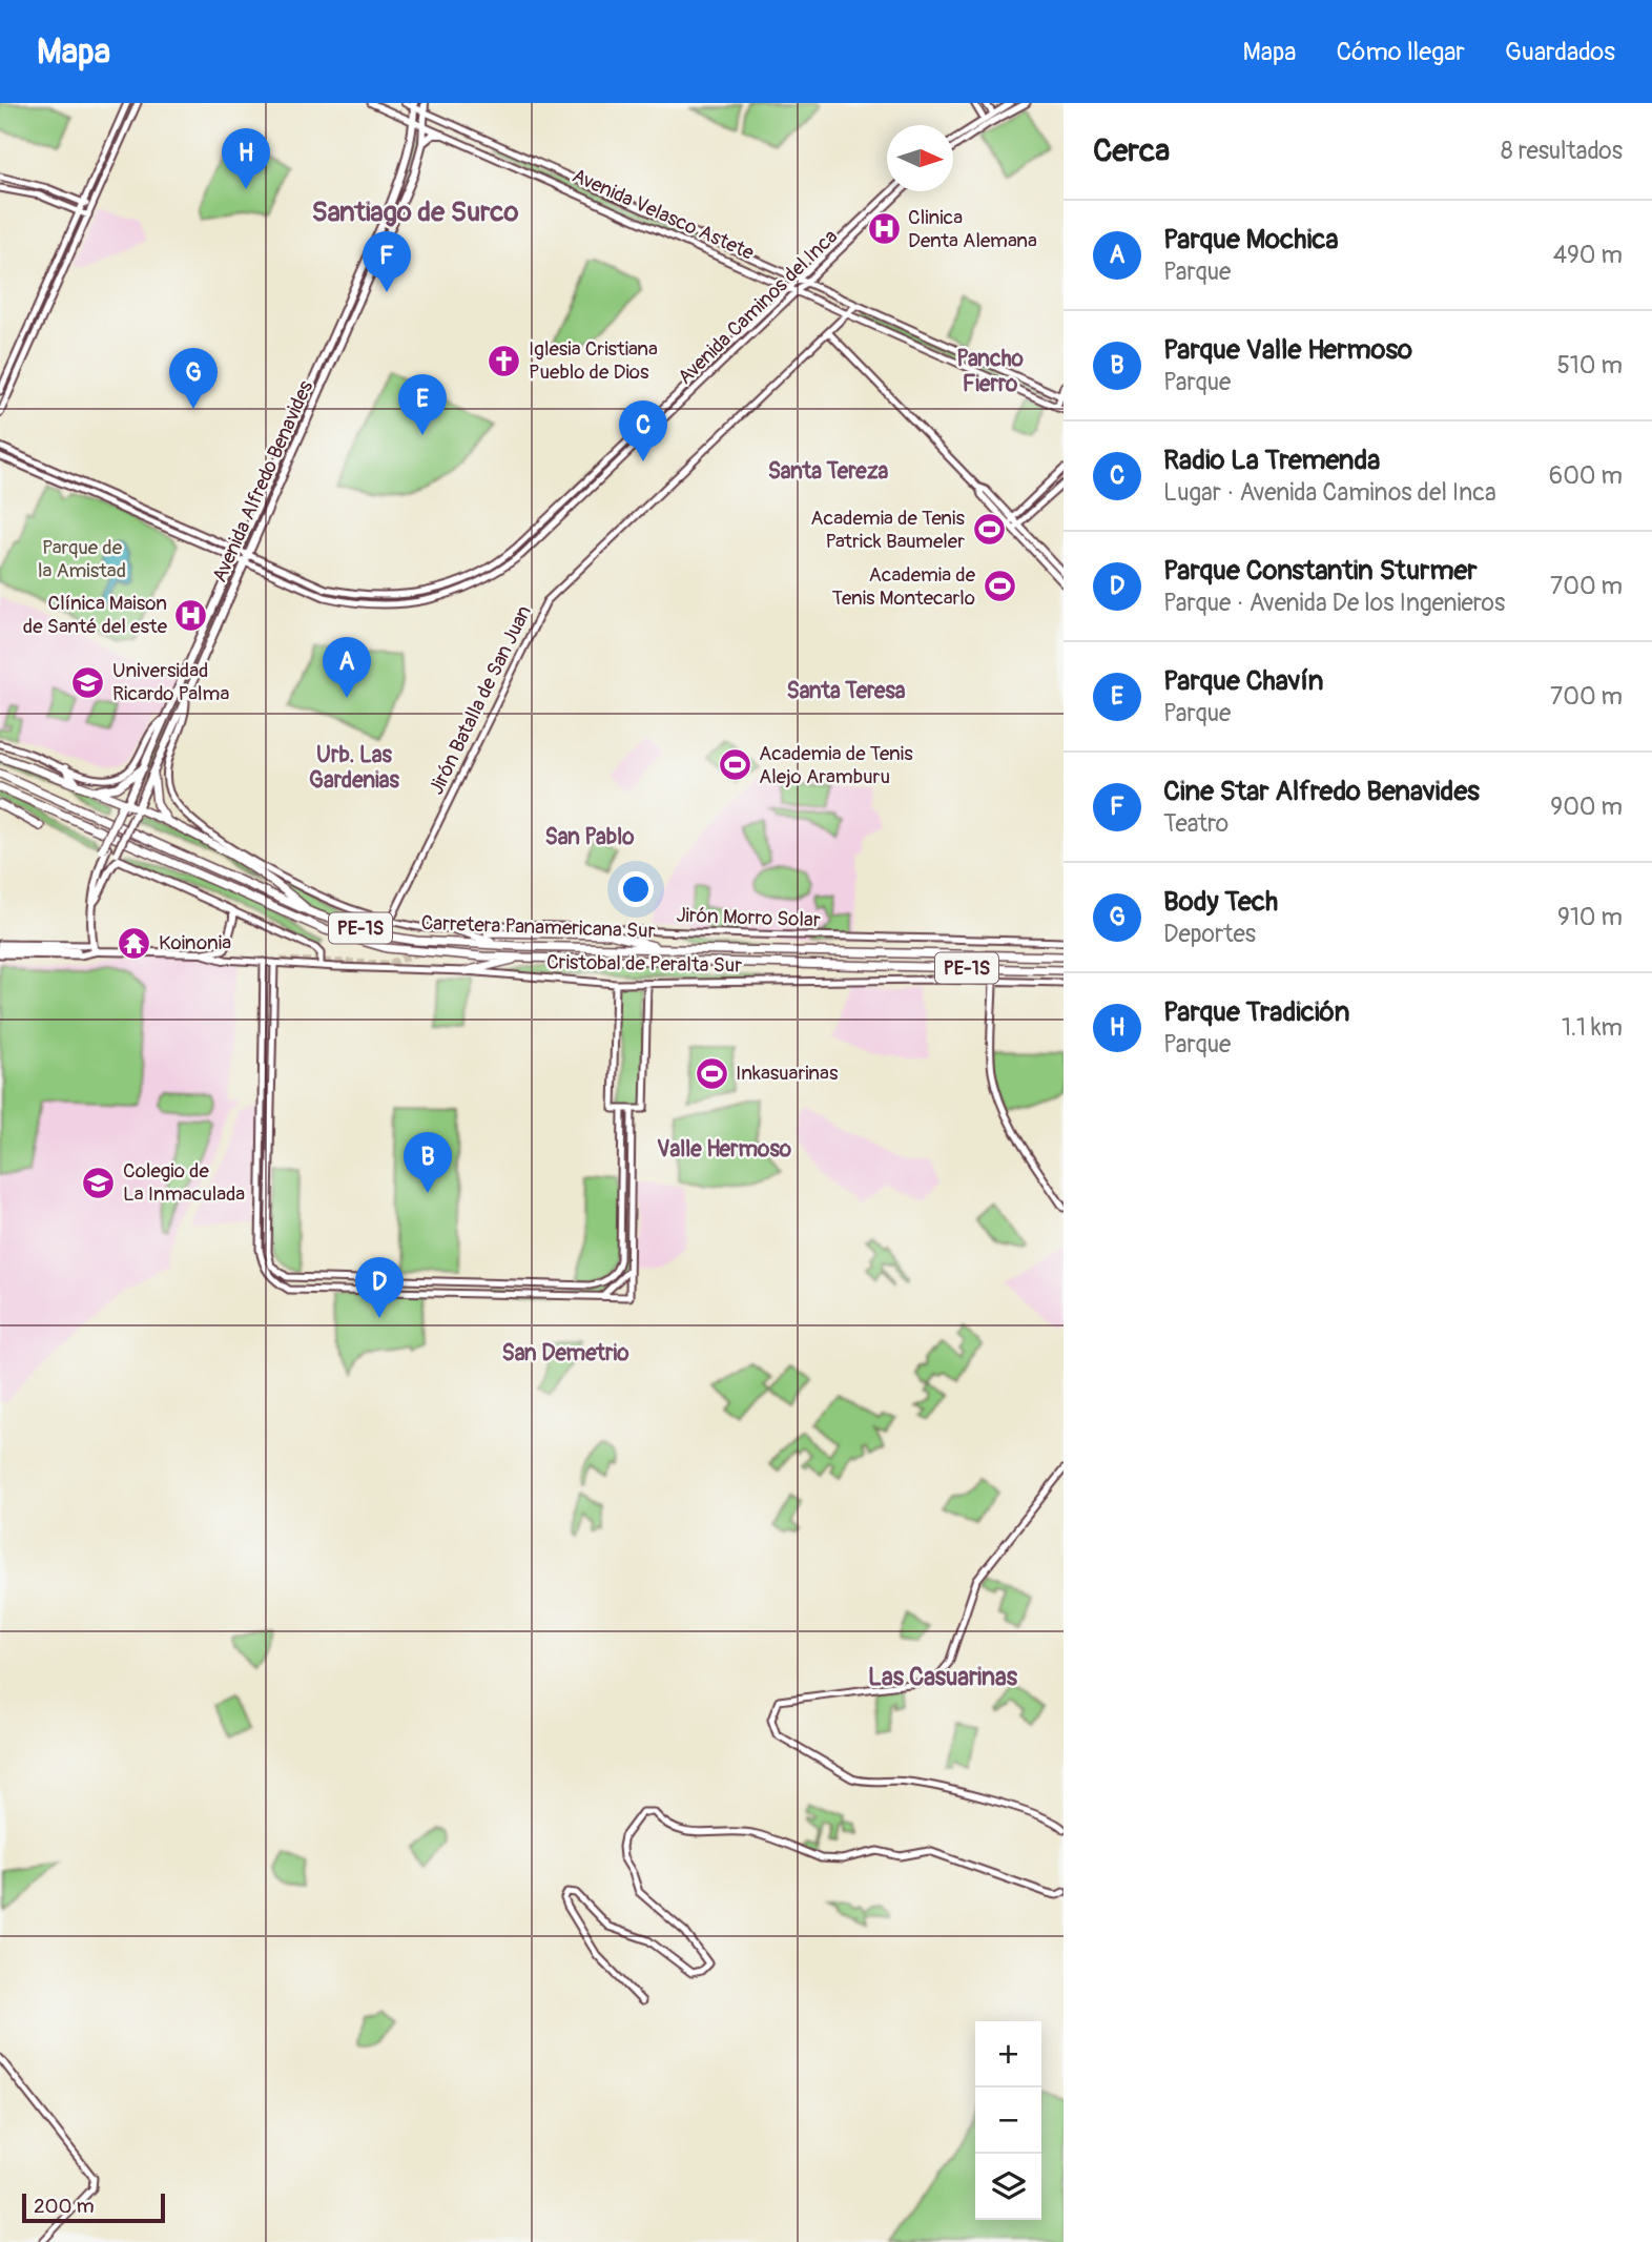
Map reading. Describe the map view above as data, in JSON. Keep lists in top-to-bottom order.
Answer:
{
  "streets": {
    "highway": ["Carretera Panamericana Sur", "PE-1S"],
    "main road": ["Avenida Alfredo Benavides"],
    "street": [
      "Avenida Velasco Astete",
      "Avenida Caminos del Inca",
      "Jirón Batalla de San Juan",
      "Jirón Morro Solar",
      "Cristobal de Peralta Sur"
    ]
  },
  "crossings": [
    ["Avenida Velasco Astete", "Avenida Caminos del Inca"],
    ["Avenida Velasco Astete", "Avenida Alfredo Benavides"],
    ["Avenida Velasco Astete", "Jirón Batalla de San Juan"],
    ["Avenida Caminos del Inca", "Avenida Alfredo Benavides"],
    ["Avenida Alfredo Benavides", "Jirón Morro Solar"],
    ["Jirón Batalla de San Juan", "Jirón Morro Solar"]
  ],
  "districts": [
    "Santiago de Surco",
    "Pancho Fierro",
    "Santa Tereza",
    "Santa Teresa",
    "Urb. Las Gardenias",
    "San Pablo",
    "Valle Hermoso",
    "San Demetrio",
    "Las Casuarinas"
  ],
  "parks": ["Parque de la Amistad"],
  "places": {
    "hospital": ["Clinica Denta Alemana", "Clínica Maison de Santé del este"],
    "church": ["Iglesia Cristiana Pueblo de Dios"],
    "sports": [
      "Academia de Tenis Patrick Baumeler",
      "Academia de Tenis Montecarlo",
      "Academia de Tenis Alejo Aramburu",
      "Inkasuarinas"
    ],
    "school or university": ["Universidad Ricardo Palma", "Colegio de La Inmaculada"],
    "temple": ["Koinonia"]
  },
  "scale_bar": "200 m",
  "north": "right",
  "page": {
    "header": "Mapa",
    "nav": ["Mapa", "Cómo llegar", "Guardados"],
    "heading": ["Cerca", "8 resultados"],
    "pins": [
      "H",
      "F",
      "G",
      "E",
      "C",
      "A",
      "B",
      "D"
    ],
    "list": [
      {
        "mark": "A",
        "name": "Parque Mochica",
        "note": "Parque",
        "value": "490 m"
      },
      {
        "mark": "B",
        "name": "Parque Valle Hermoso",
        "note": "Parque",
        "value": "510 m"
      },
      {
        "mark": "C",
        "name": "Radio La Tremenda",
        "note": "Lugar · Avenida Caminos del Inca",
        "value": "600 m"
      },
      {
        "mark": "D",
        "name": "Parque Constantin Sturmer",
        "note": "Parque · Avenida De los Ingenieros",
        "value": "700 m"
      },
      {
        "mark": "E",
        "name": "Parque Chavín",
        "note": "Parque",
        "value": "700 m"
      },
      {
        "mark": "F",
        "name": "Cine Star Alfredo Benavides",
        "note": "Teatro",
        "value": "900 m"
      },
      {
        "mark": "G",
        "name": "Body Tech",
        "note": "Deportes",
        "value": "910 m"
      },
      {
        "mark": "H",
        "name": "Parque Tradición",
        "note": "Parque",
        "value": "1.1 km"
      }
    ],
    "map_buttons": ["+", "−"],
    "scale": "200 m"
  }
}
